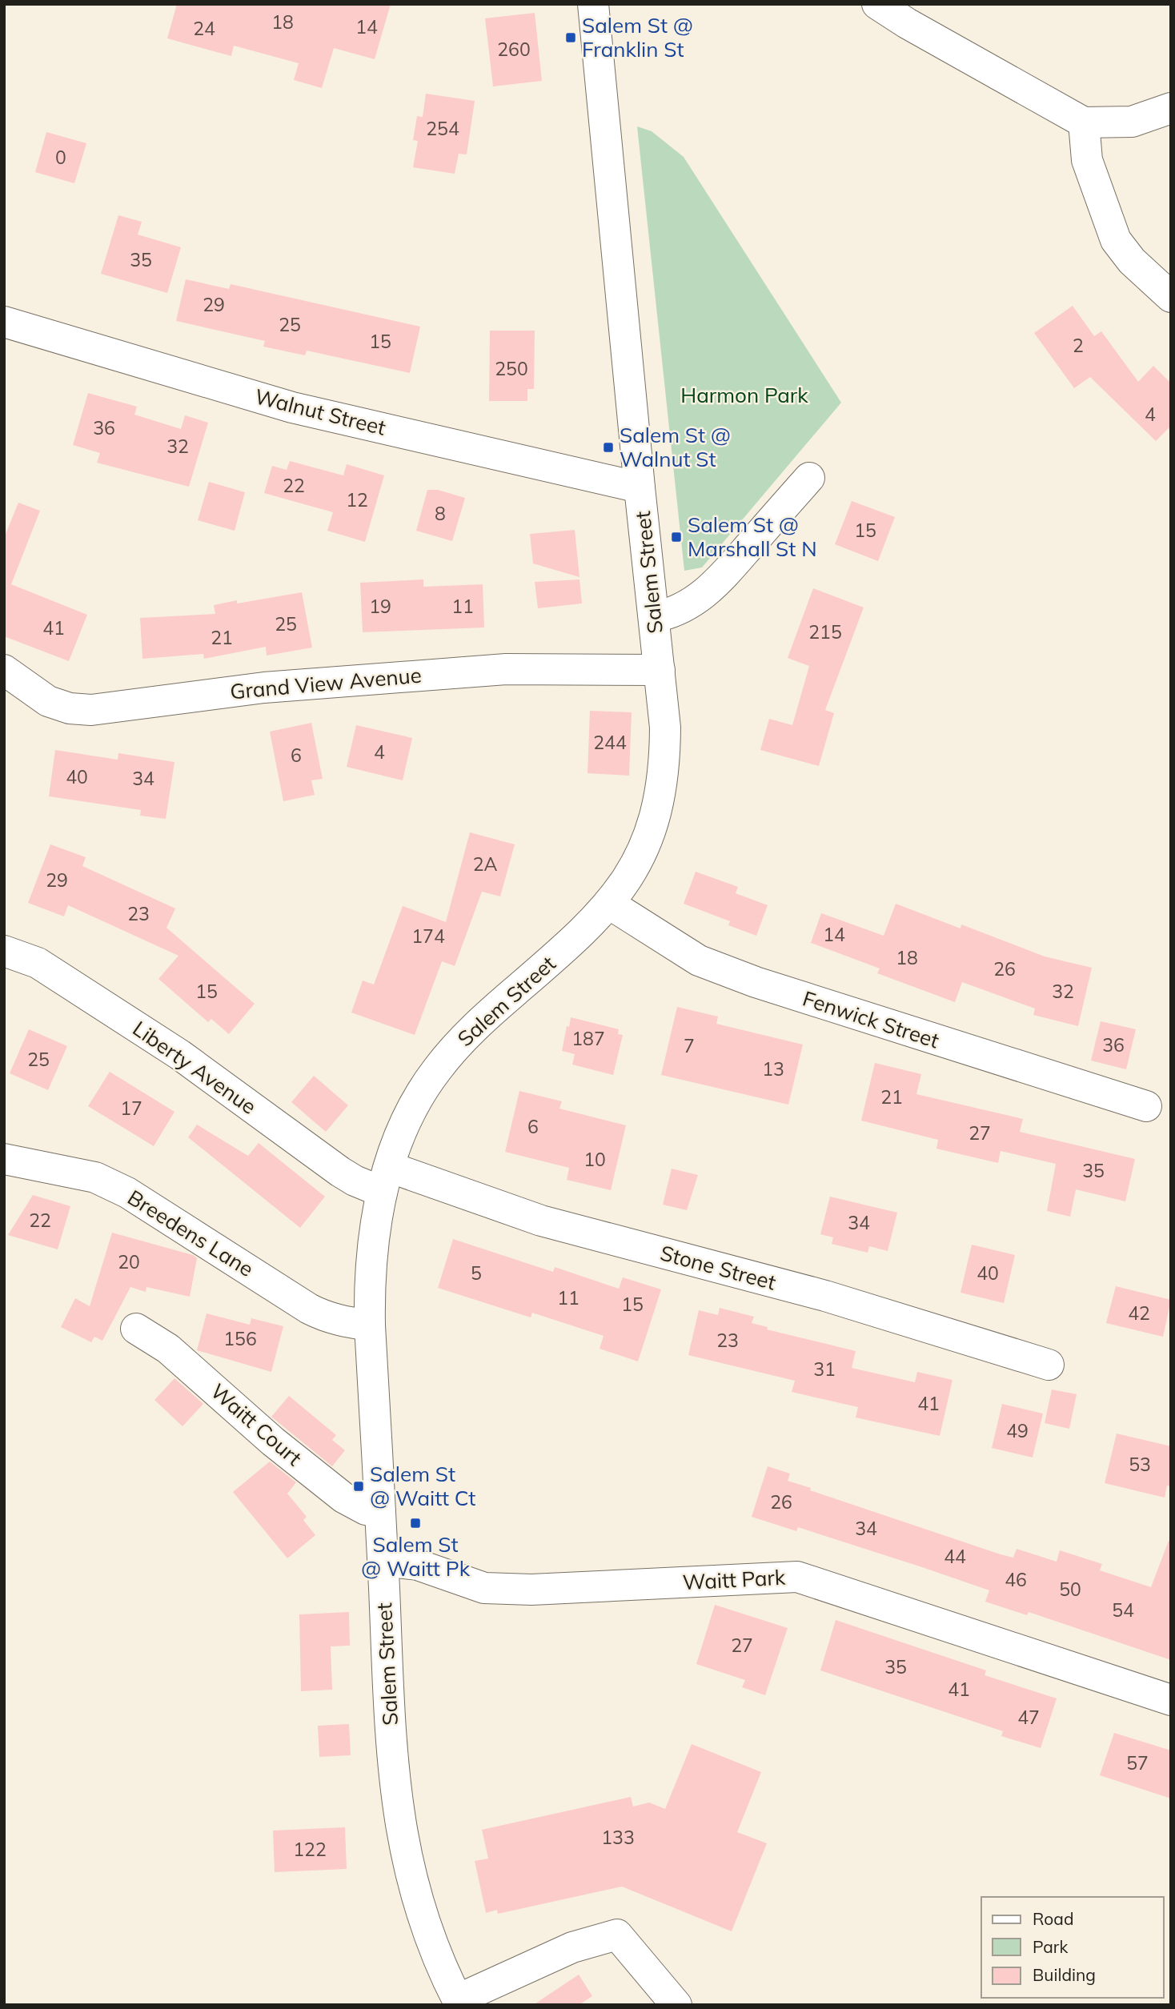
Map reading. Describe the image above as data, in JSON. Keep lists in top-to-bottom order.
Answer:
{
  "streets": {
    "street": [
      "Walnut Street",
      "Salem Street",
      "Grand View Avenue",
      "Fenwick Street",
      "Liberty Avenue",
      "Breedens Lane",
      "Stone Street",
      "Waitt Court",
      "Waitt Park"
    ]
  },
  "crossings": [
    ["Walnut Street", "Salem Street"],
    ["Salem Street", "Grand View Avenue"],
    ["Salem Street", "Fenwick Street"],
    ["Salem Street", "Liberty Avenue"],
    ["Salem Street", "Breedens Lane"],
    ["Salem Street", "Stone Street"],
    ["Salem Street", "Waitt Court"],
    ["Salem Street", "Waitt Park"],
    ["Liberty Avenue", "Stone Street"]
  ],
  "parks": ["Harmon Park"],
  "places": {
    "transit": [
      "Salem St @ Franklin St",
      "Salem St @ Walnut St",
      "Salem St @ Marshall St N",
      "Salem St @ Waitt Ct",
      "Salem St @ Waitt Pk"
    ]
  },
  "house_numbers": [
    "18",
    "14",
    "24",
    "260",
    "254",
    "0",
    "35",
    "29",
    "25",
    "15",
    "2",
    "250",
    "4",
    "36",
    "32",
    "22",
    "12",
    "8",
    "15",
    "19",
    "11",
    "25",
    "41",
    "215",
    "21",
    "244",
    "4",
    "6",
    "40",
    "34",
    "2A",
    "29",
    "23",
    "14",
    "174",
    "18",
    "26",
    "15",
    "32",
    "187",
    "36",
    "7",
    "25",
    "13",
    "21",
    "17",
    "6",
    "27",
    "10",
    "35",
    "22",
    "34",
    "20",
    "5",
    "40",
    "11",
    "15",
    "42",
    "156",
    "23",
    "31",
    "41",
    "49",
    "53",
    "26",
    "34",
    "44",
    "46",
    "50",
    "54",
    "27",
    "35",
    "41",
    "47",
    "57",
    "133",
    "122"
  ],
  "legend": ["Road", "Park", "Building"]
}
